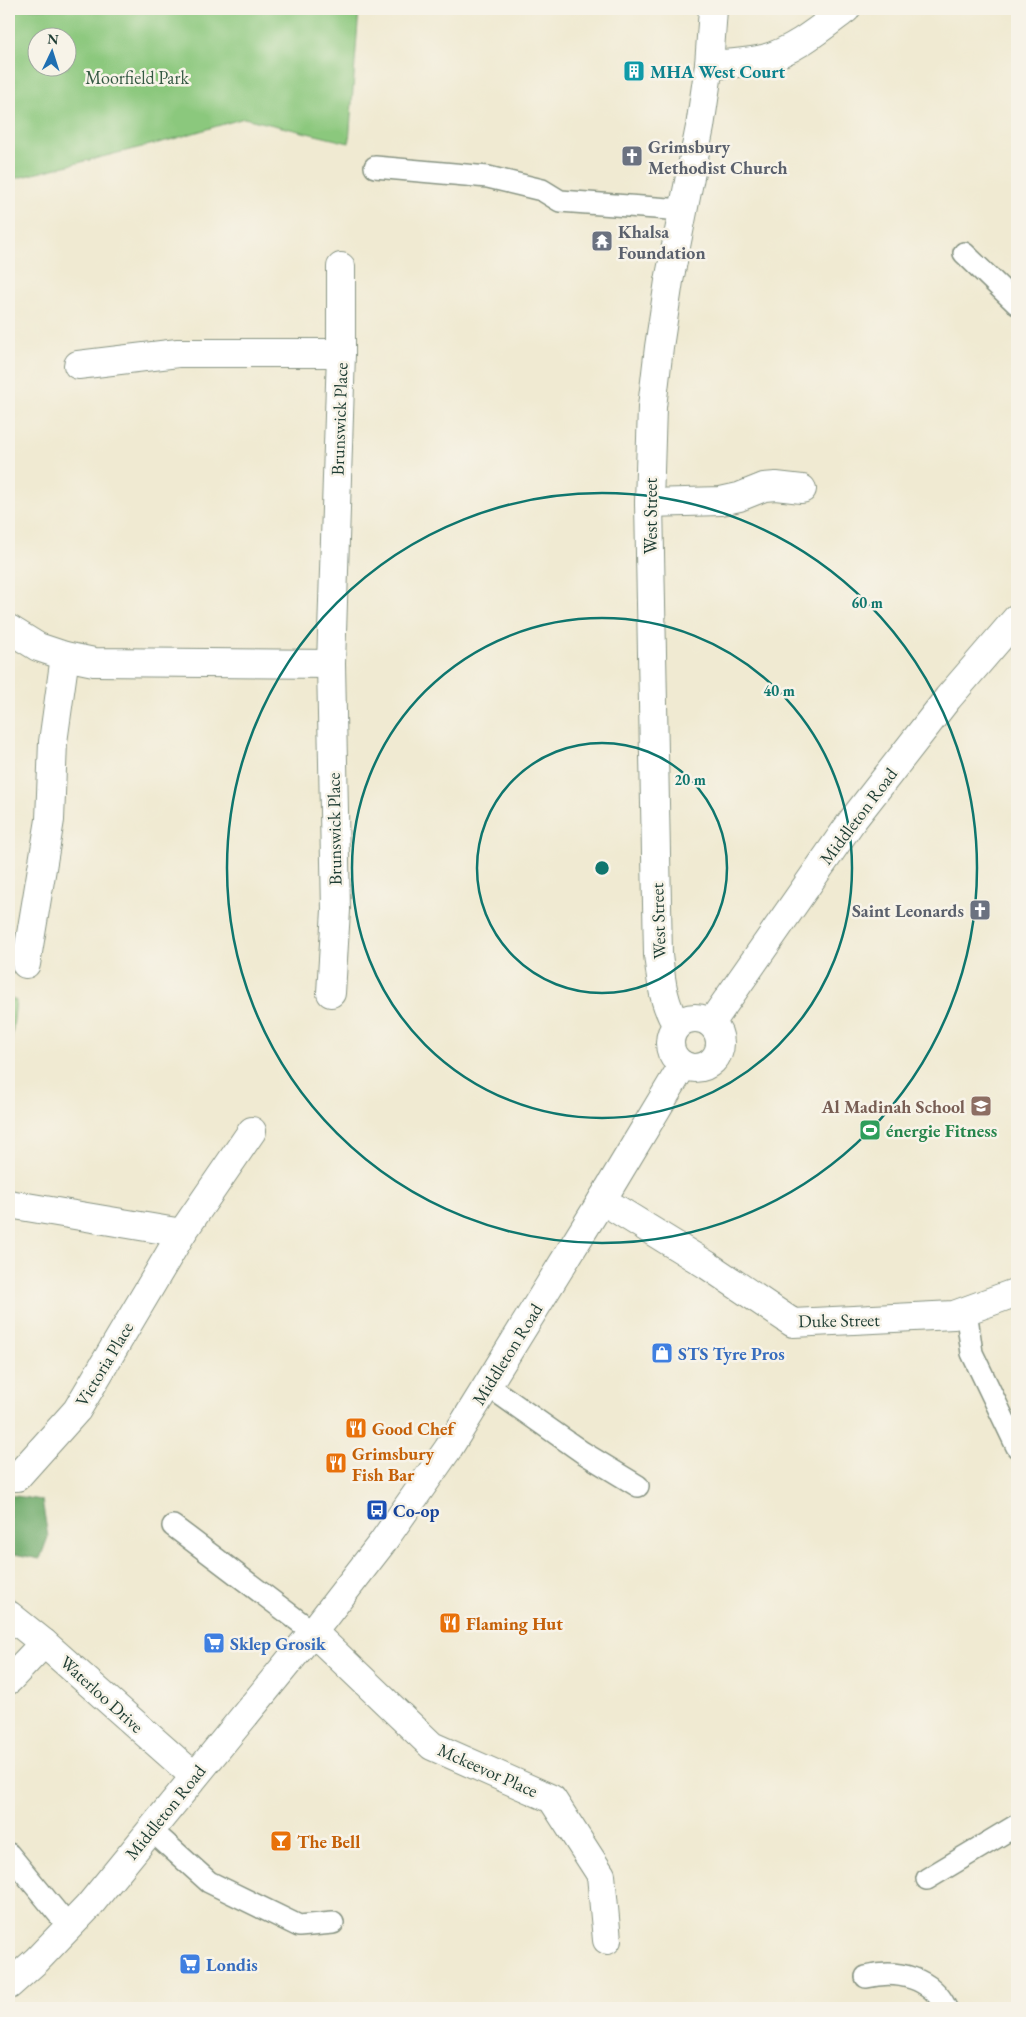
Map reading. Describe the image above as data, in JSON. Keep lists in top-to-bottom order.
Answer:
{
  "streets": {
    "street": [
      "Brunswick Place",
      "West Street",
      "Middleton Road",
      "Duke Street",
      "Victoria Place",
      "Waterloo Drive",
      "Mckeevor Place"
    ]
  },
  "crossings": [
    ["West Street", "Middleton Road"],
    ["Middleton Road", "Duke Street"],
    ["Middleton Road", "Waterloo Drive"],
    ["Middleton Road", "Mckeevor Place"]
  ],
  "parks": ["Moorfield Park"],
  "places": {
    "building": ["MHA West Court"],
    "church": ["Grimsbury Methodist Church", "Saint Leonards"],
    "temple": ["Khalsa Foundation"],
    "school or university": ["Al Madinah School"],
    "sports": ["énergie Fitness"],
    "shop": ["STS Tyre Pros"],
    "restaurant": ["Good Chef", "Grimsbury Fish Bar", "Flaming Hut"],
    "bus stop": ["Co-op"],
    "supermarket": ["Sklep Grosik", "Londis"],
    "bar": ["The Bell"]
  },
  "north": "top",
  "rings": ["60 m", "40 m", "20 m"]
}
